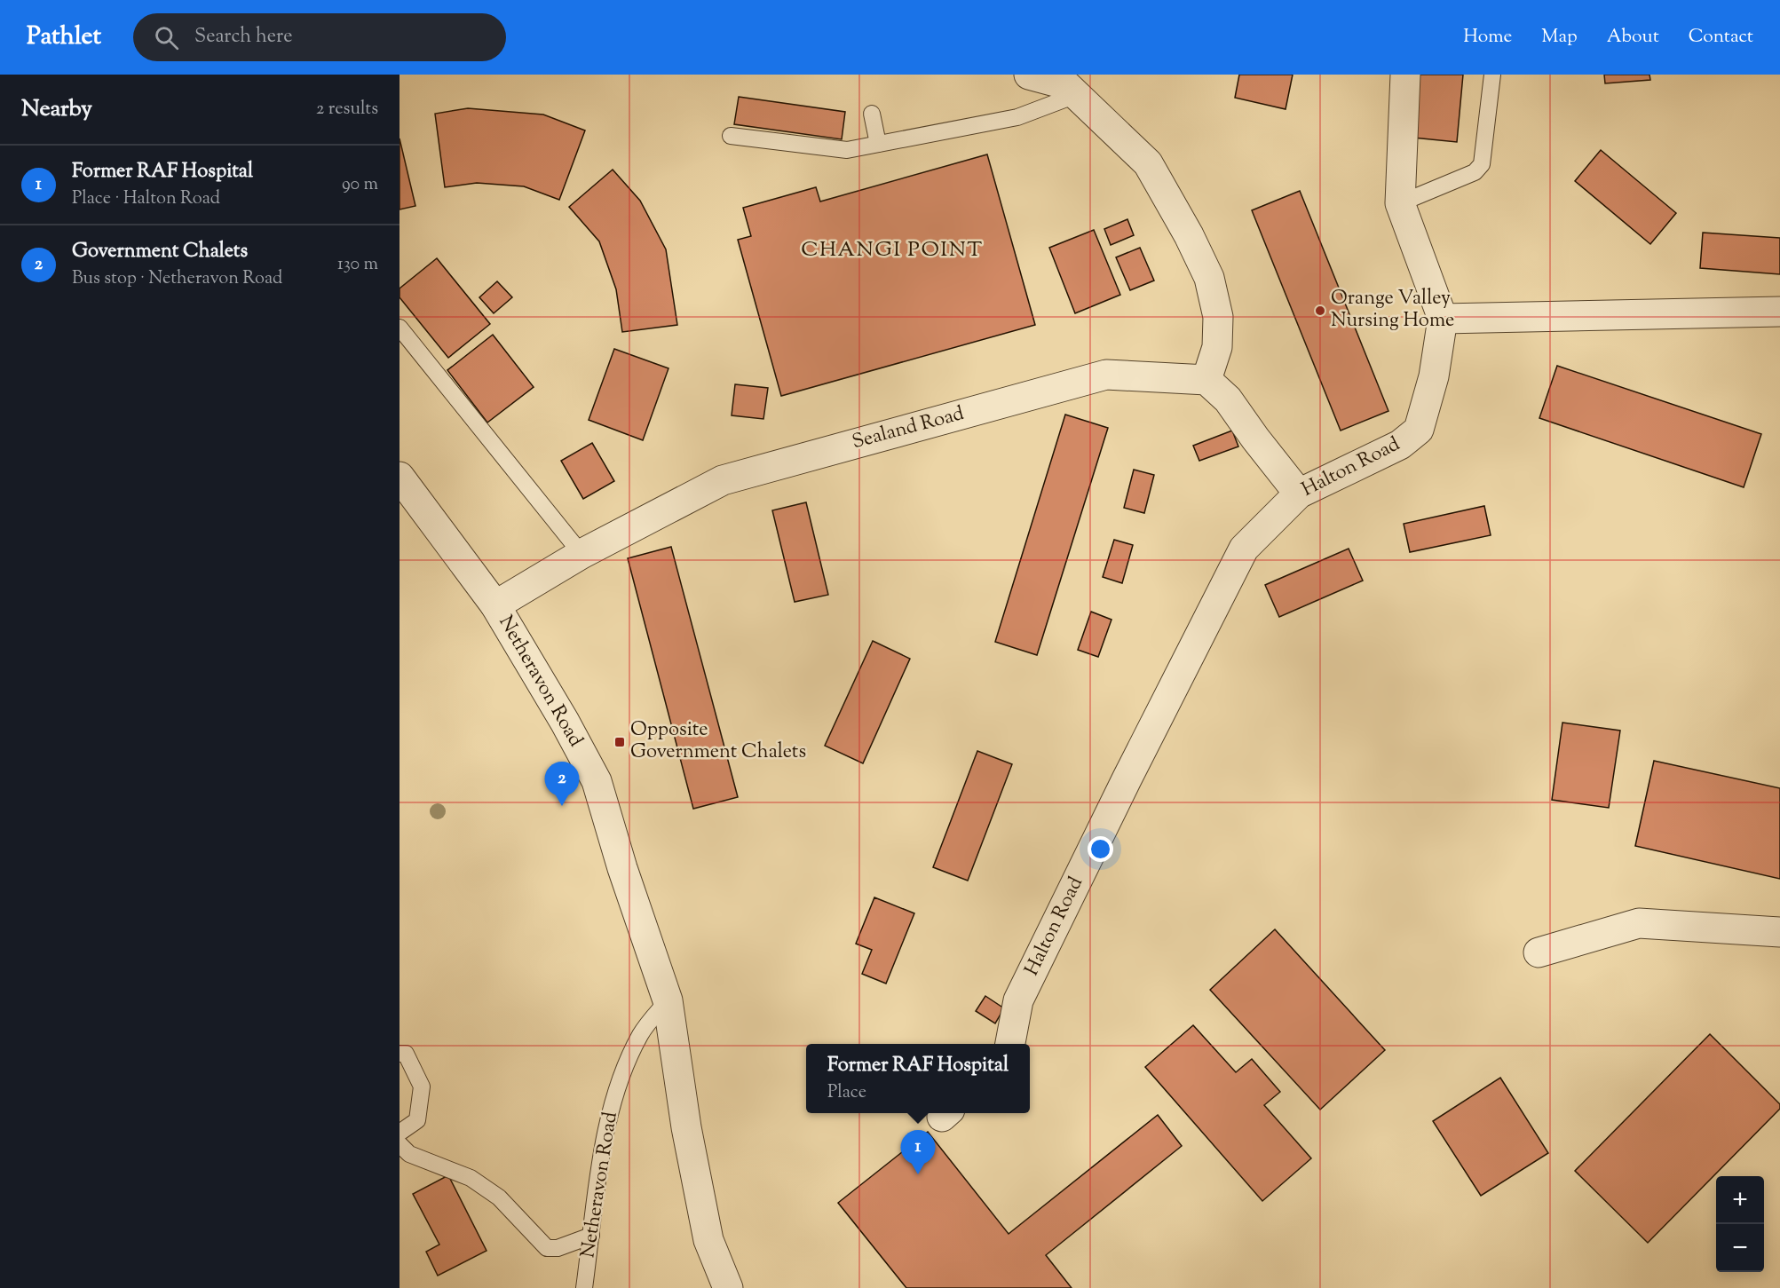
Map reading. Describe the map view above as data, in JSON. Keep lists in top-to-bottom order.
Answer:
{
  "streets": {
    "street": ["Sealand Road", "Halton Road", "Netheravon Road"]
  },
  "crossings": [
    ["Sealand Road", "Netheravon Road"]
  ],
  "districts": ["CHANGI POINT"],
  "places": {
    "other": ["Orange Valley Nursing Home"],
    "transit": ["Opposite Government Chalets"]
  },
  "page": {
    "header": "Pathlet",
    "search": "Search here",
    "nav": [
      "Home",
      "Map",
      "About",
      "Contact"
    ],
    "heading": ["Nearby", "2 results"],
    "list": [
      {
        "mark": "1",
        "name": "Former RAF Hospital",
        "note": "Place · Halton Road",
        "value": "90 m"
      },
      {
        "mark": "2",
        "name": "Government Chalets",
        "note": "Bus stop · Netheravon Road",
        "value": "130 m"
      }
    ],
    "pins": ["2", "1"],
    "popup": ["Former RAF Hospital", "Place"],
    "map_buttons": ["+", "−"]
  }
}
